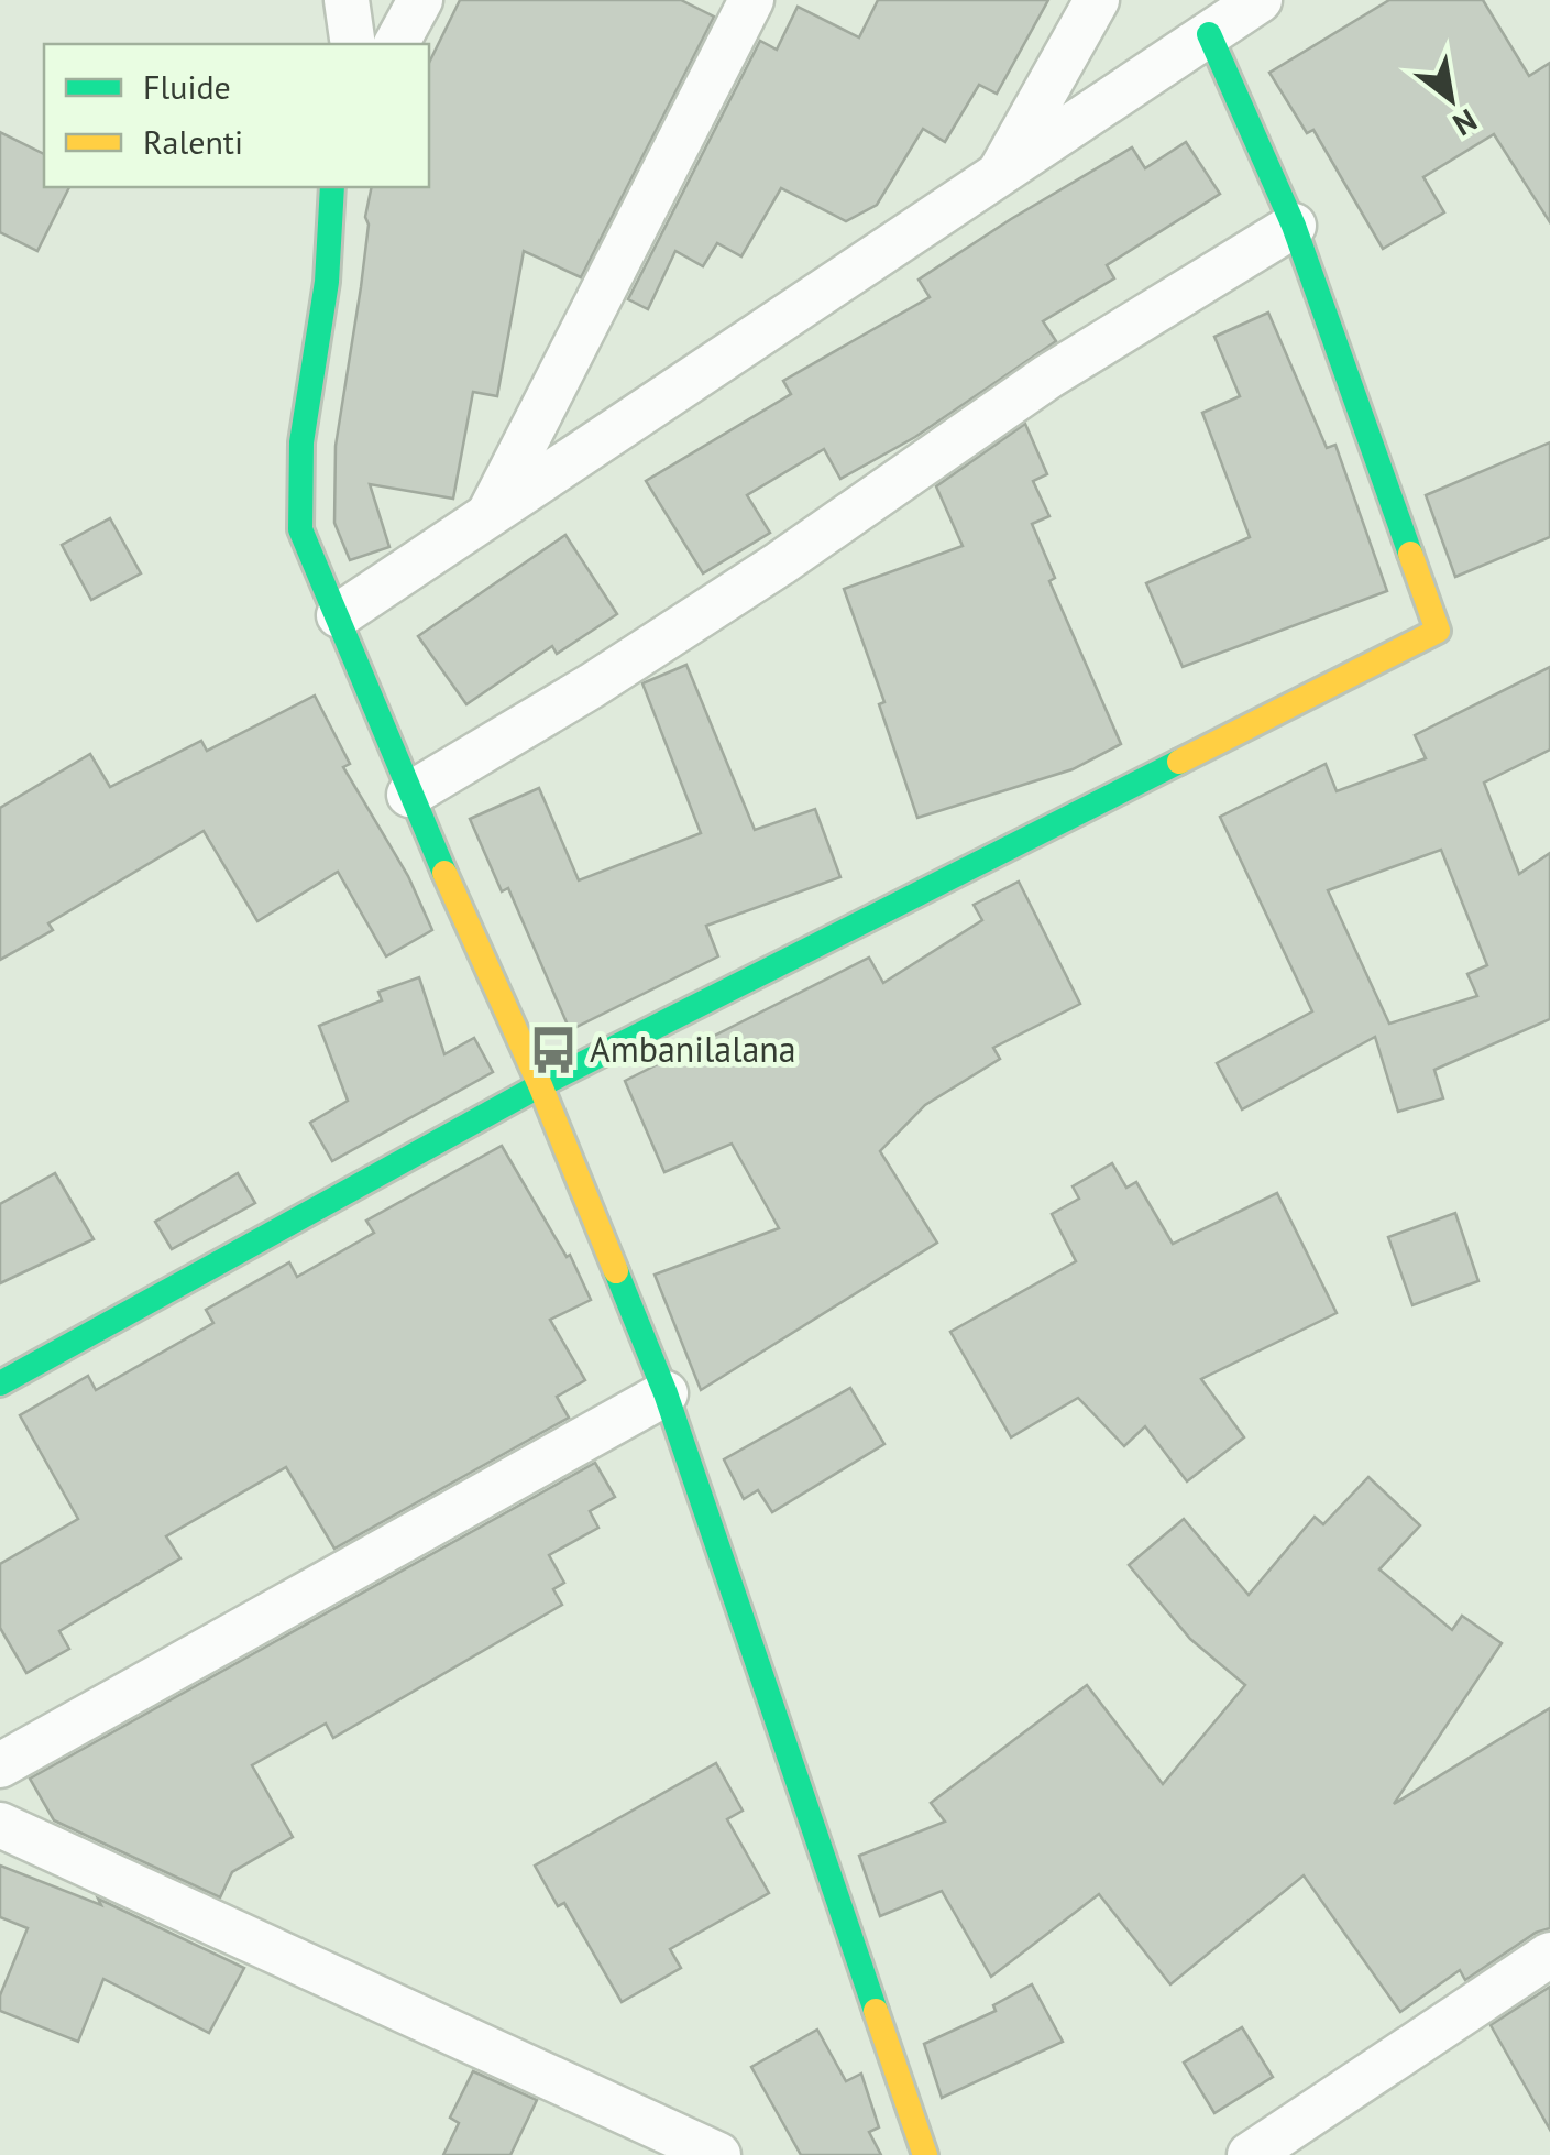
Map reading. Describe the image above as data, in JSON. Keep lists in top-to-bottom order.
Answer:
{
  "places": {
    "bus stop": ["Ambanilalana"]
  },
  "legend": ["Fluide", "Ralenti"],
  "north": "bottom right"
}
